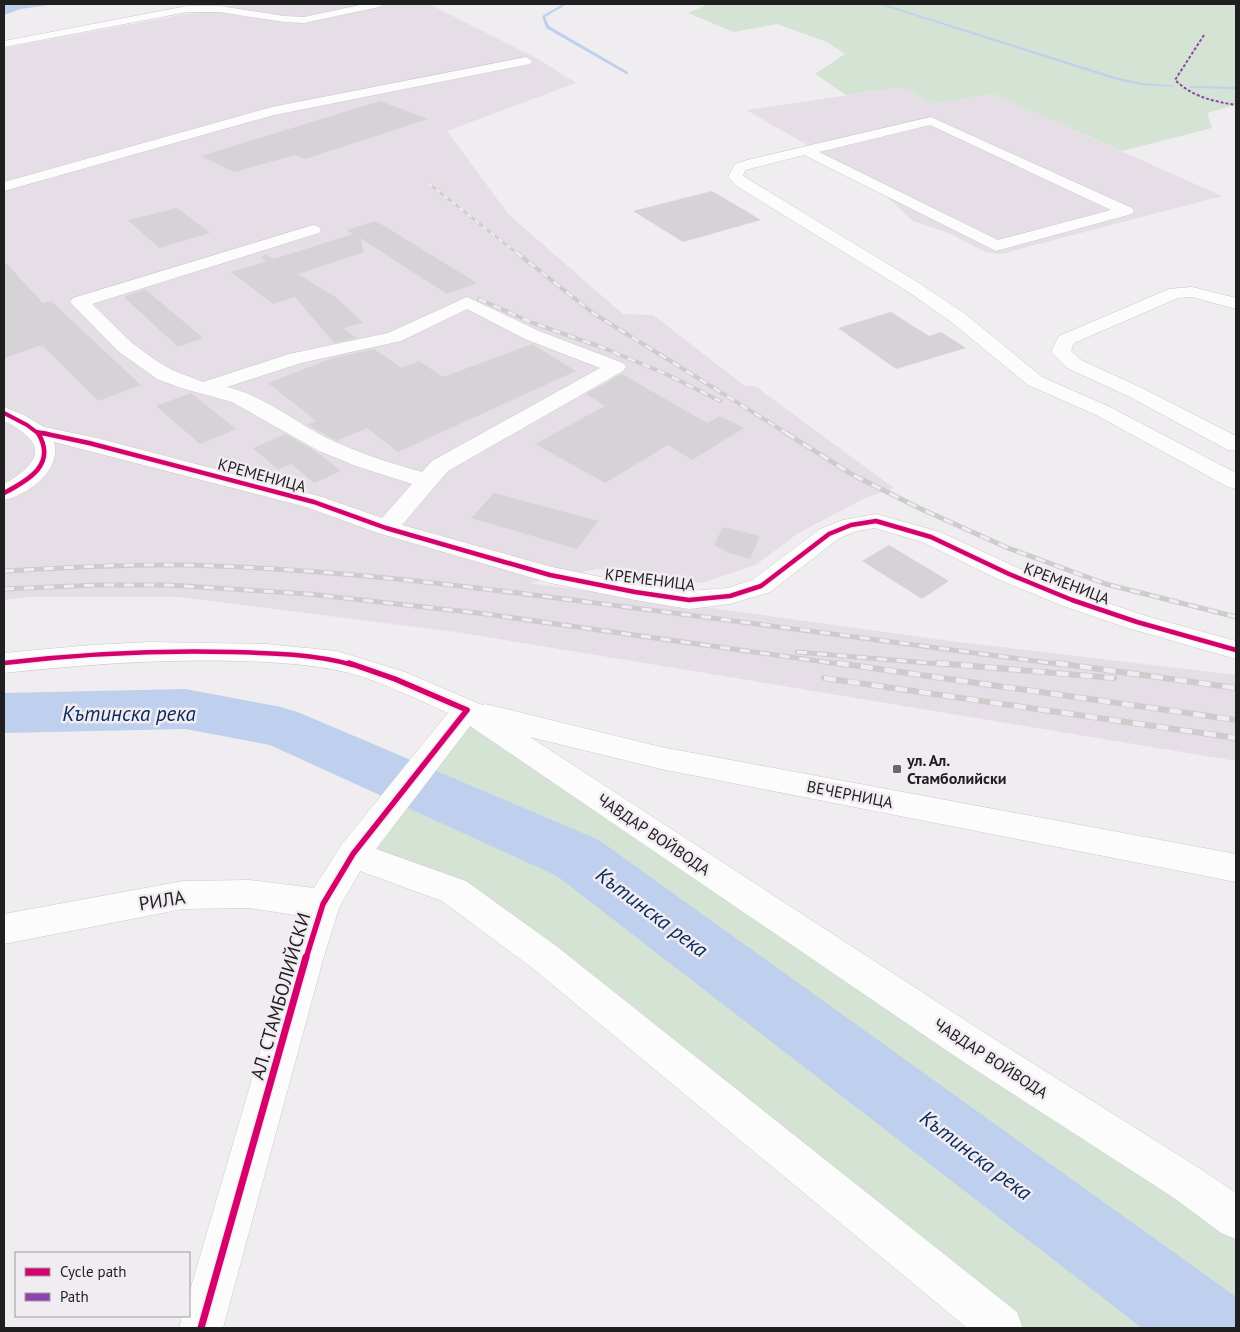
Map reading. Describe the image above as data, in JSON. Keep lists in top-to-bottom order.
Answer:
{
  "streets": {
    "street": [
      "КРЕМЕНИЦА",
      "ВЕЧЕРНИЦА",
      "ЧАВДАР ВОЙВОДА",
      "РИЛА",
      "АЛ. СТАМБОЛИЙСКИ"
    ]
  },
  "crossings": [
    ["ВЕЧЕРНИЦА", "ЧАВДАР ВОЙВОДА"],
    ["ВЕЧЕРНИЦА", "АЛ. СТАМБОЛИЙСКИ"],
    ["ЧАВДАР ВОЙВОДА", "АЛ. СТАМБОЛИЙСКИ"],
    ["РИЛА", "АЛ. СТАМБОЛИЙСКИ"]
  ],
  "water": ["Кътинска река"],
  "places": {
    "transit": ["ул. Ал. Стамболийски"]
  },
  "legend": ["Cycle path", "Path"]
}
